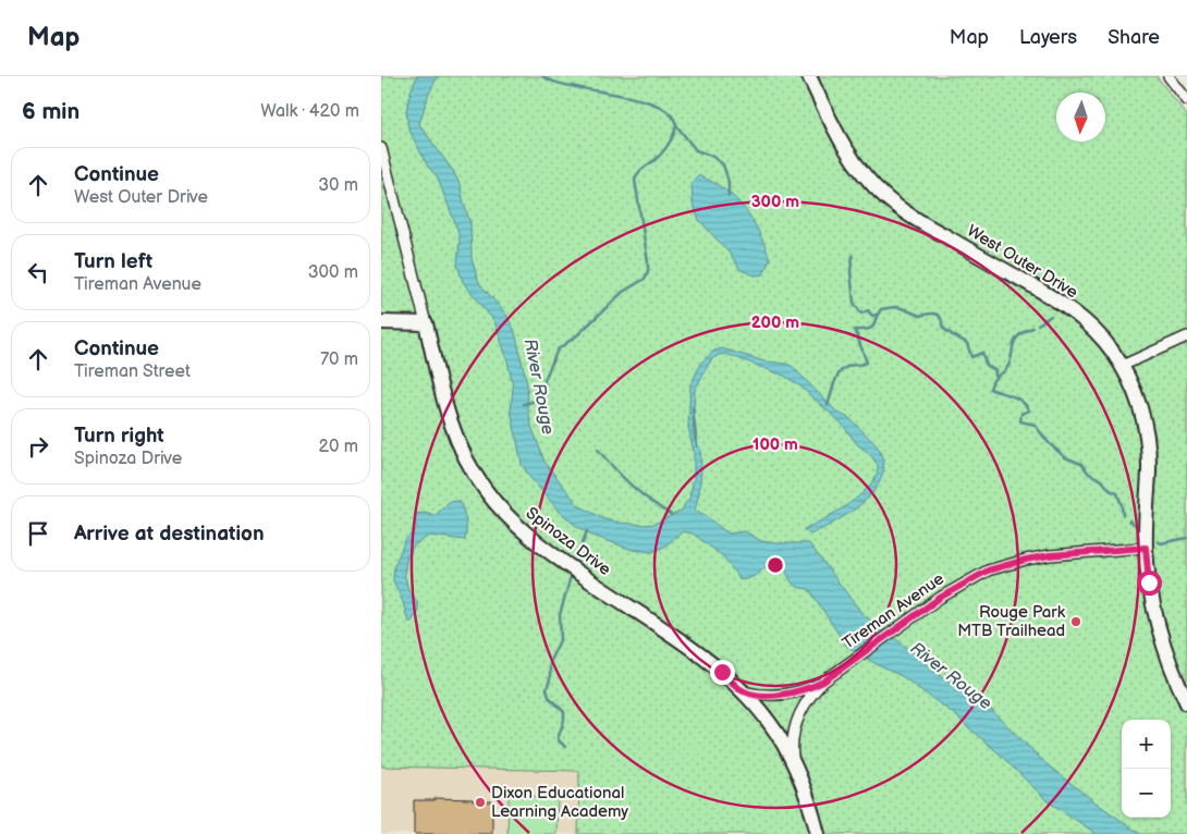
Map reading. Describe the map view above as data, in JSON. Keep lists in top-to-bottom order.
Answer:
{
  "streets": {
    "main road": ["West Outer Drive", "Spinoza Drive"],
    "street": ["Tireman Avenue"]
  },
  "crossings": [
    ["West Outer Drive", "Tireman Avenue"]
  ],
  "water": ["River Rouge"],
  "places": ["Rouge Park MTB Trailhead", "Dixon Educational Learning Academy"],
  "north": "bottom",
  "page": {
    "header": "Map",
    "nav": ["Map", "Layers", "Share"],
    "heading": ["6 min", "Walk · 420 m"],
    "list": [
      ["Continue", "West Outer Drive", "30 m"],
      ["Turn left", "Tireman Avenue", "300 m"],
      ["Continue", "Tireman Street", "70 m"],
      ["Turn right", "Spinoza Drive", "20 m"],
      "Arrive at destination"
    ],
    "map_buttons": ["+", "−"]
  },
  "rings": ["300 m", "200 m", "100 m"]
}
